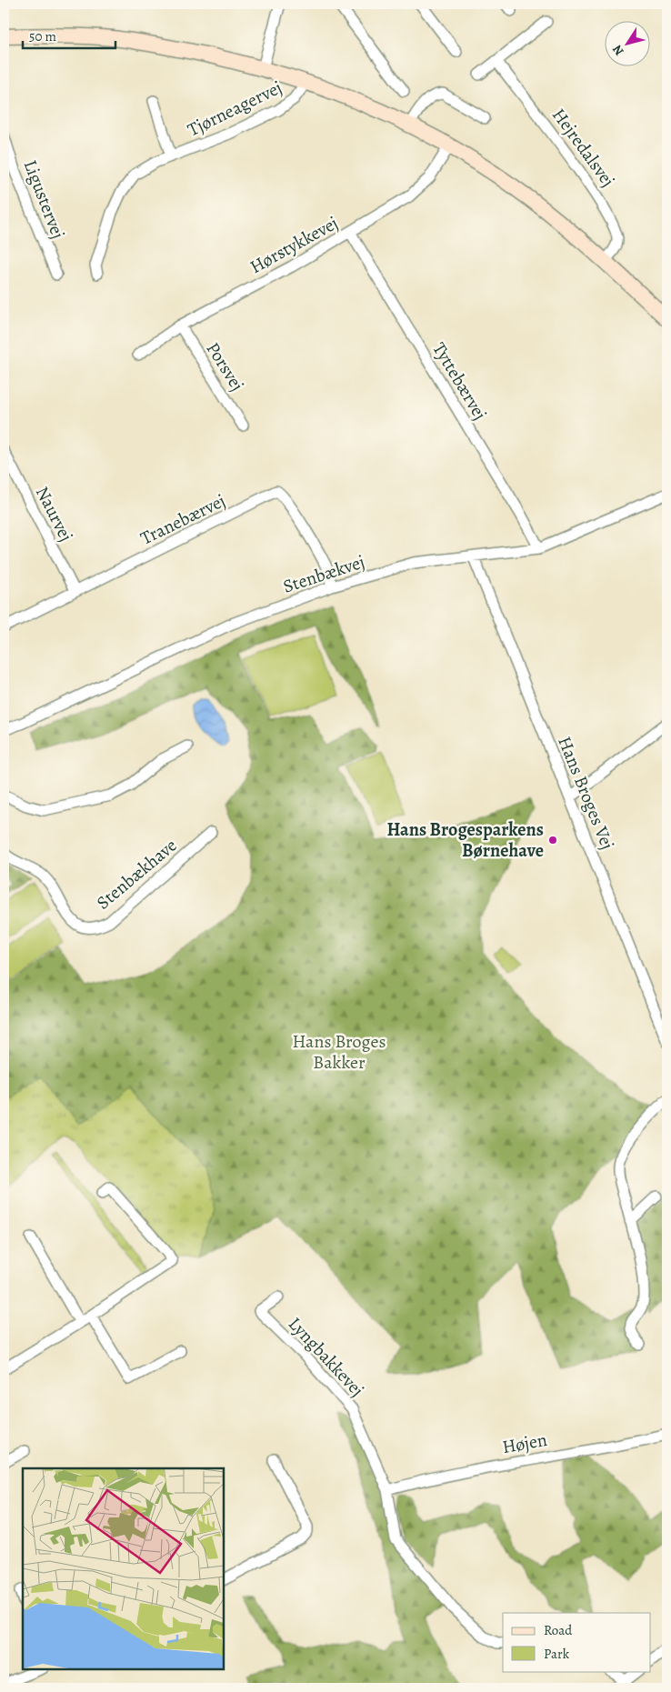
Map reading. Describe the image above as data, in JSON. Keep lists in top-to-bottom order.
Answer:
{
  "streets": {
    "street": [
      "Tjørneagervej",
      "Hejredalsvej",
      "Ligustervej",
      "Hørstykkevej",
      "Porsvej",
      "Tyttebærvej",
      "Naurvej",
      "Tranebærvej",
      "Stenbækvej",
      "Hans Broges Vej",
      "Stenbækhave",
      "Lyngbakkevej",
      "Højen"
    ]
  },
  "crossings": [
    ["Hørstykkevej", "Porsvej"],
    ["Hørstykkevej", "Tyttebærvej"],
    ["Tyttebærvej", "Stenbækvej"],
    ["Naurvej", "Tranebærvej"],
    ["Tranebærvej", "Stenbækvej"],
    ["Stenbækvej", "Hans Broges Vej"],
    ["Lyngbakkevej", "Højen"]
  ],
  "parks": ["Hans Broges Bakker"],
  "places": ["Hans Brogesparkens Børnehave"],
  "legend": ["Road", "Park"],
  "scale_bar": "50 m",
  "north": "bottom left"
}
